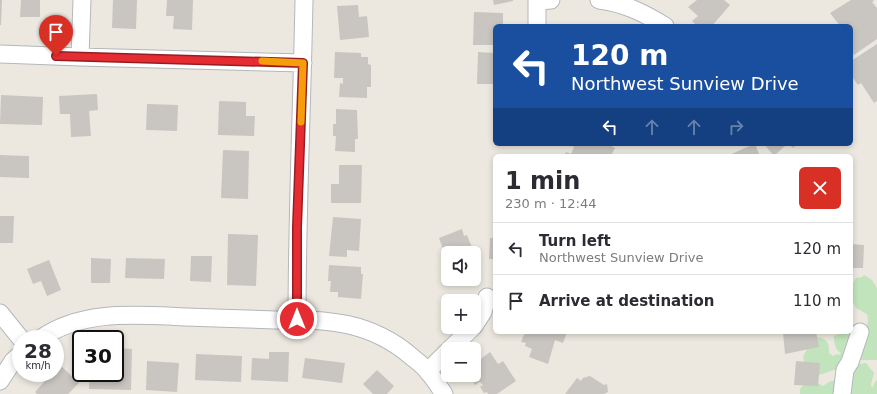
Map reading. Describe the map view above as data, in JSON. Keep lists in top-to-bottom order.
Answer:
{
  "page": {
    "turn": ["120 m", "Northwest Sunview Drive"],
    "heading": ["1 min", "230 m · 12:44"],
    "list": [
      {
        "name": "Turn left",
        "note": "Northwest Sunview Drive",
        "value": "120 m"
      },
      {
        "name": "Arrive at destination",
        "value": "110 m"
      }
    ],
    "map_buttons": ["+", "−"],
    "speed": "28 km/h",
    "limit": "30"
  }
}
